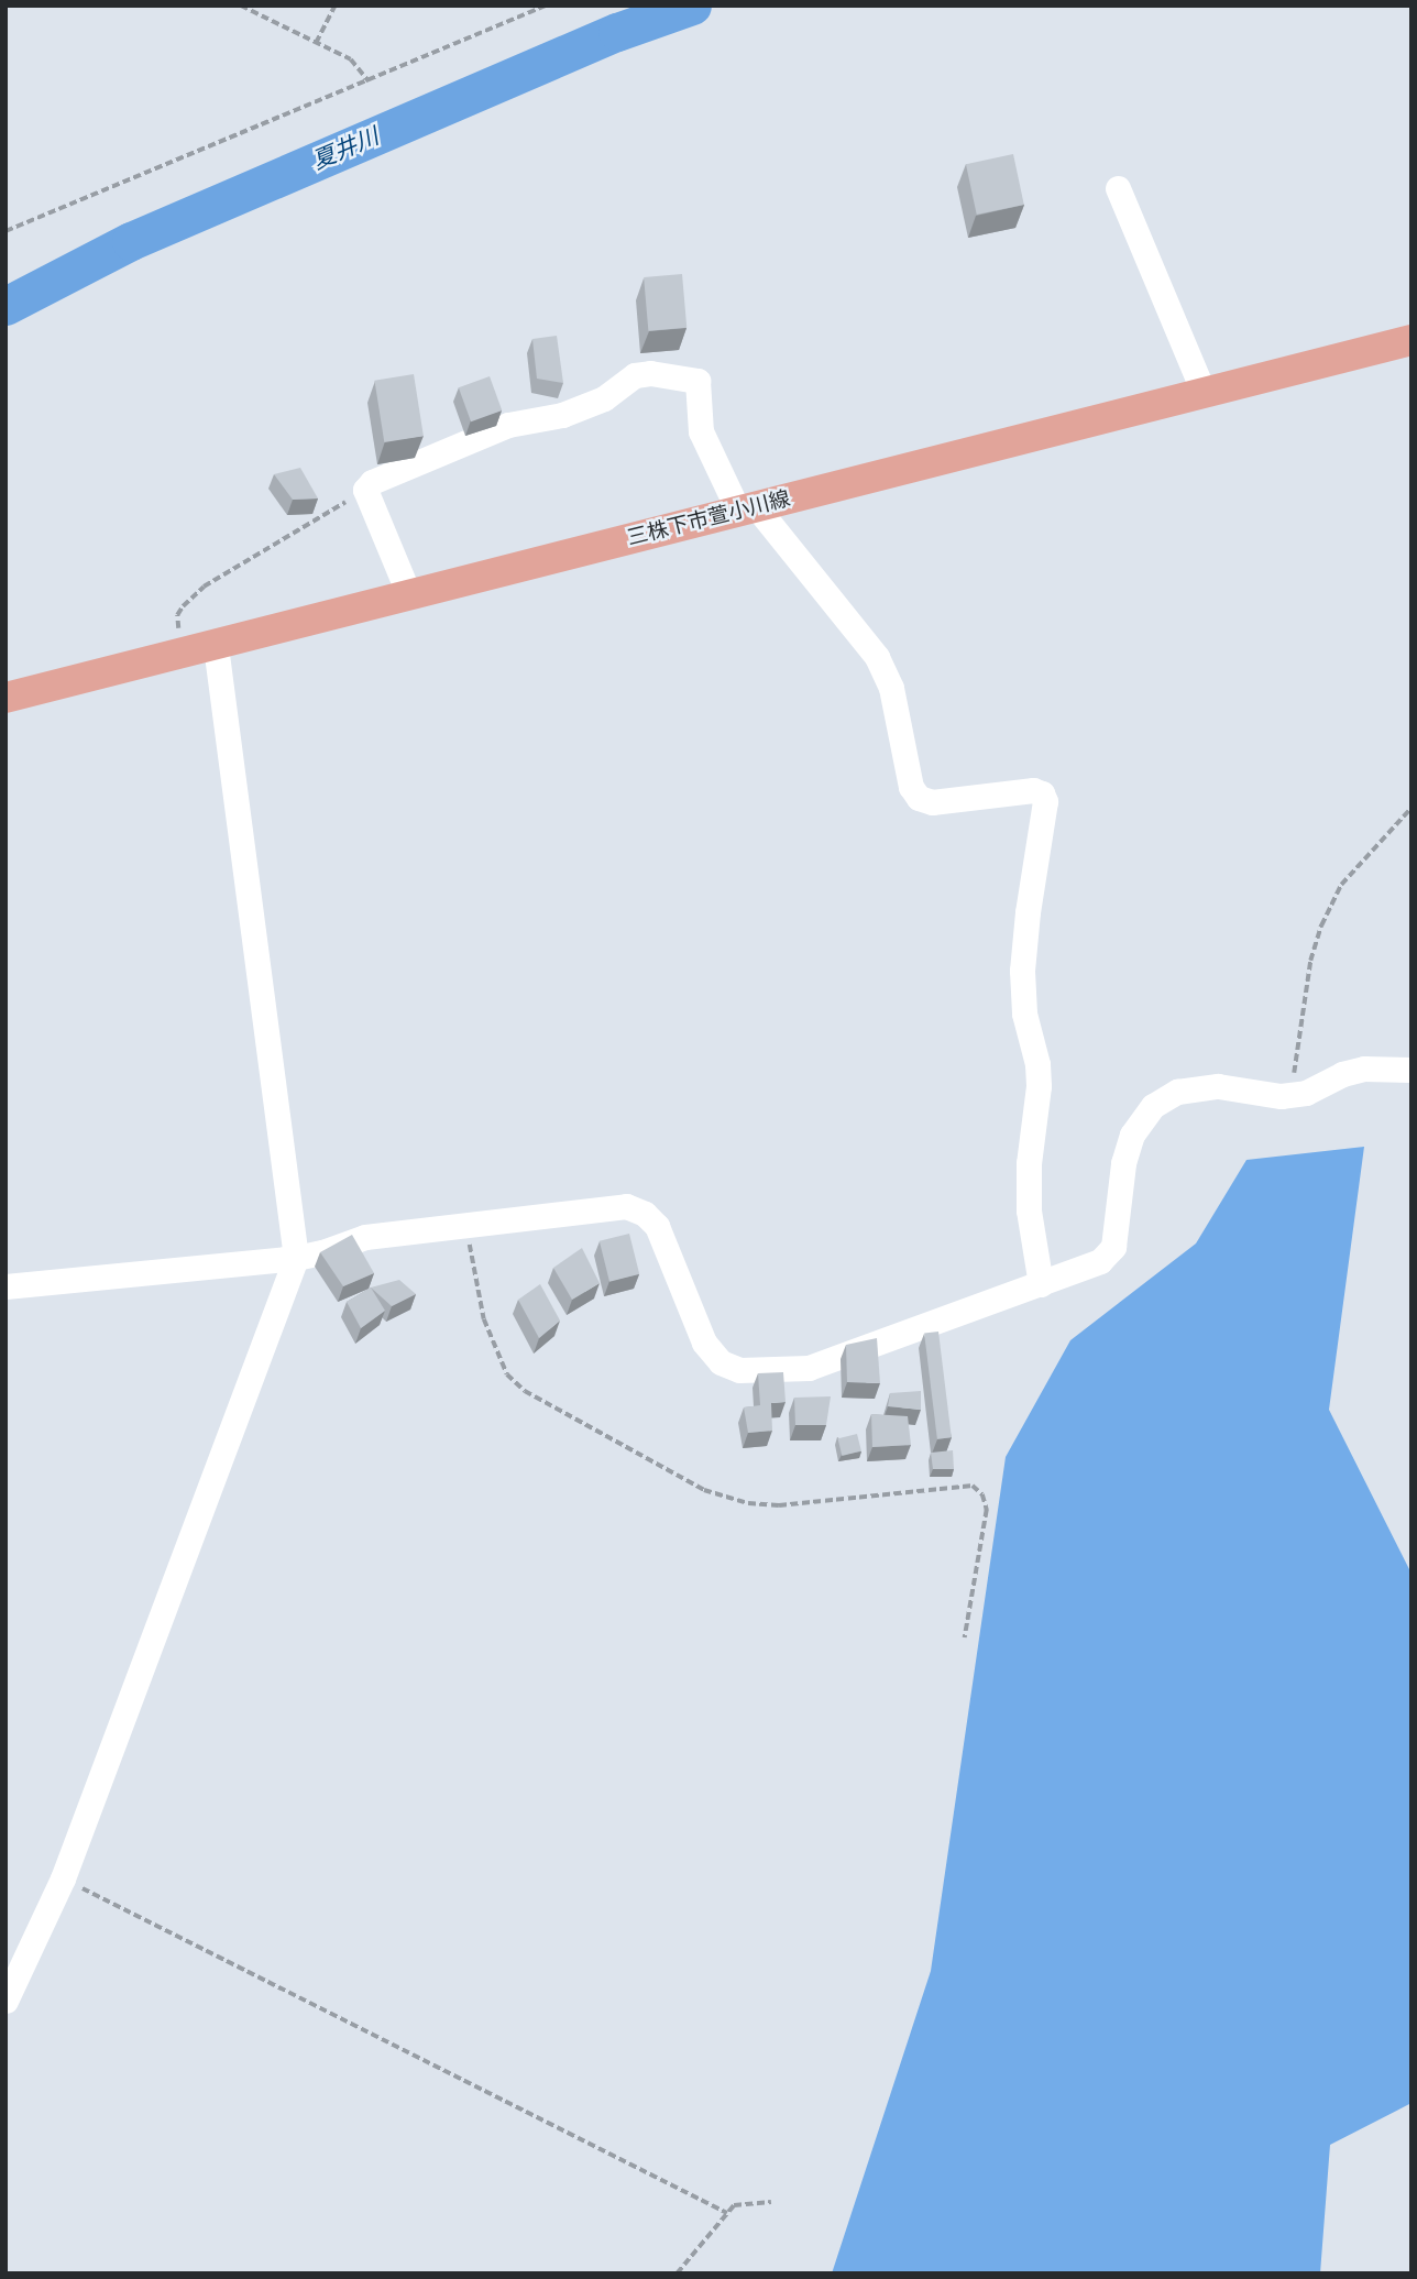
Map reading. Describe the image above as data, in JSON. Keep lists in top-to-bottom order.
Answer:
{
  "streets": {
    "main road": ["三株下市萱小川線"]
  },
  "water": ["夏井川"]
}
